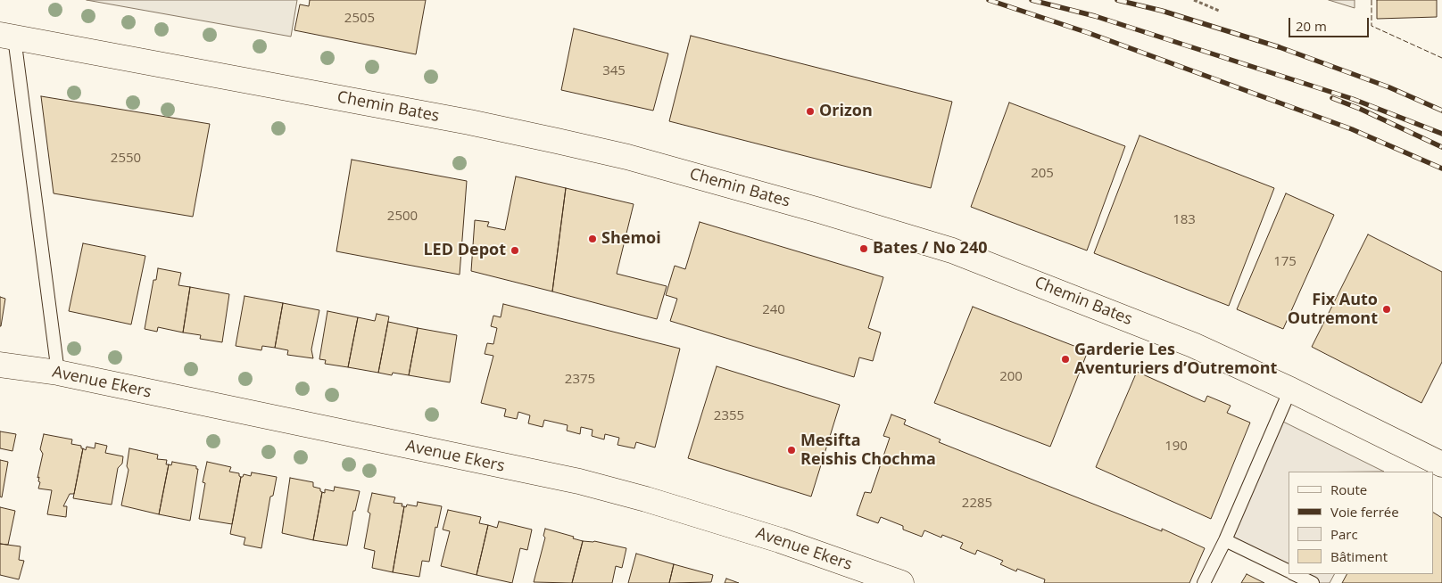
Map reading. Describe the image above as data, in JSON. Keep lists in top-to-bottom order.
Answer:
{
  "streets": {
    "street": ["Chemin Bates", "Avenue Ekers"]
  },
  "places": [
    "Orizon",
    "Shemoi",
    "Bates / No 240",
    "LED Depot",
    "Fix Auto Outremont",
    "Garderie Les Aventuriers d’Outremont",
    "Mesifta Reishis Chochma"
  ],
  "house_numbers": [
    "2505",
    "345",
    "2550",
    "205",
    "2500",
    "183",
    "175",
    "240",
    "200",
    "2375",
    "2355",
    "190",
    "2285"
  ],
  "legend": [
    "Route",
    "Voie ferrée",
    "Parc",
    "Bâtiment"
  ],
  "scale_bar": "20 m"
}
